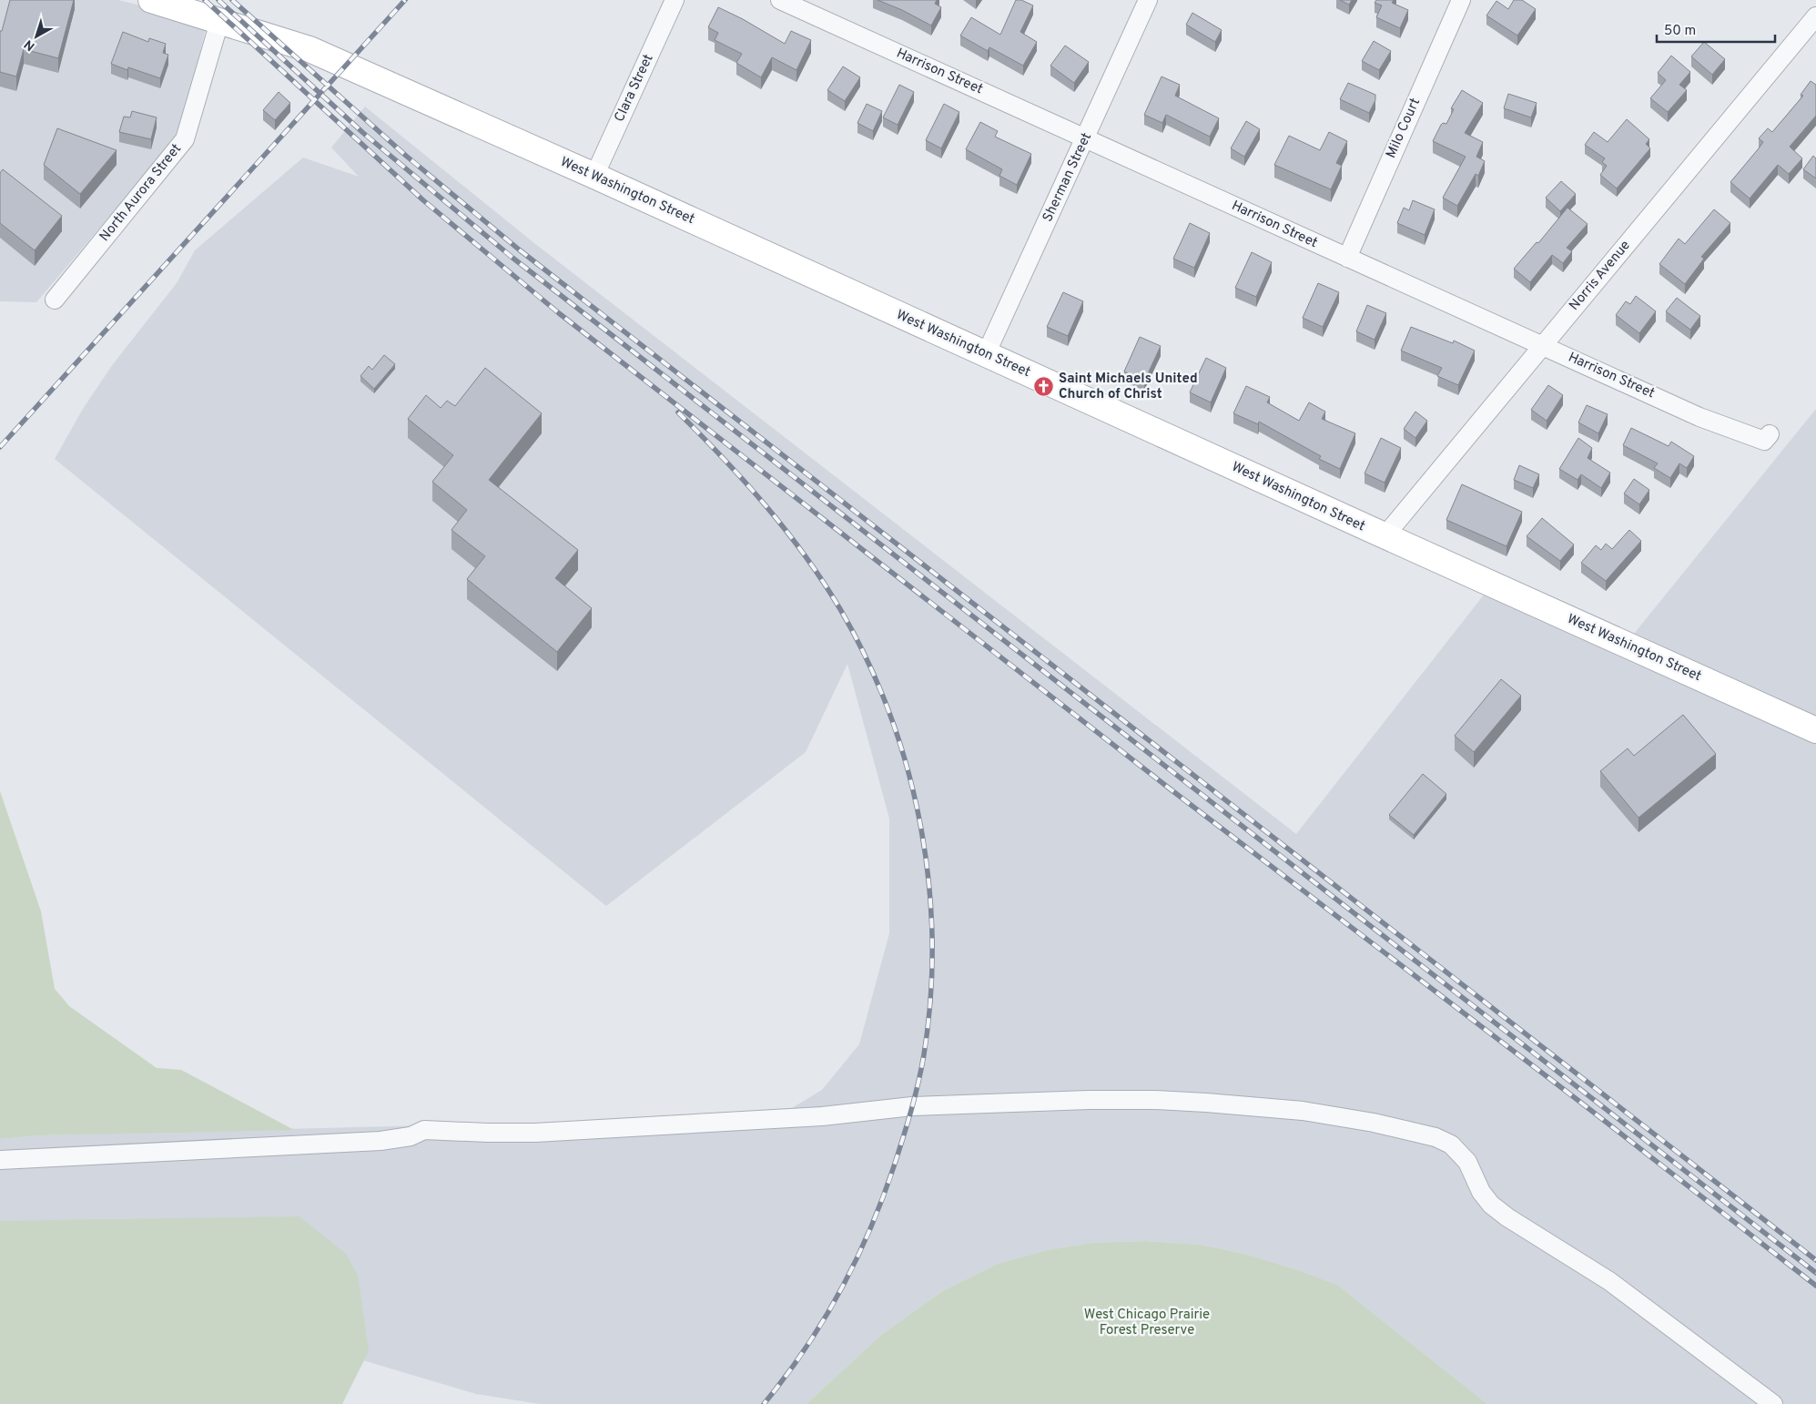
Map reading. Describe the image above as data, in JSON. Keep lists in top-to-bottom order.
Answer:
{
  "streets": {
    "main road": ["West Washington Street"],
    "street": [
      "Harrison Street",
      "Clara Street",
      "Milo Court",
      "Sherman Street",
      "North Aurora Street",
      "Norris Avenue"
    ]
  },
  "crossings": [
    ["Harrison Street", "Milo Court"],
    ["Harrison Street", "Sherman Street"],
    ["Harrison Street", "Norris Avenue"],
    ["Clara Street", "West Washington Street"],
    ["Sherman Street", "West Washington Street"],
    ["West Washington Street", "North Aurora Street"],
    ["West Washington Street", "Norris Avenue"]
  ],
  "parks": ["West Chicago Prairie Forest Preserve"],
  "places": {
    "church": ["Saint Michaels United Church of Christ"]
  },
  "scale_bar": "50 m",
  "north": "bottom left"
}
